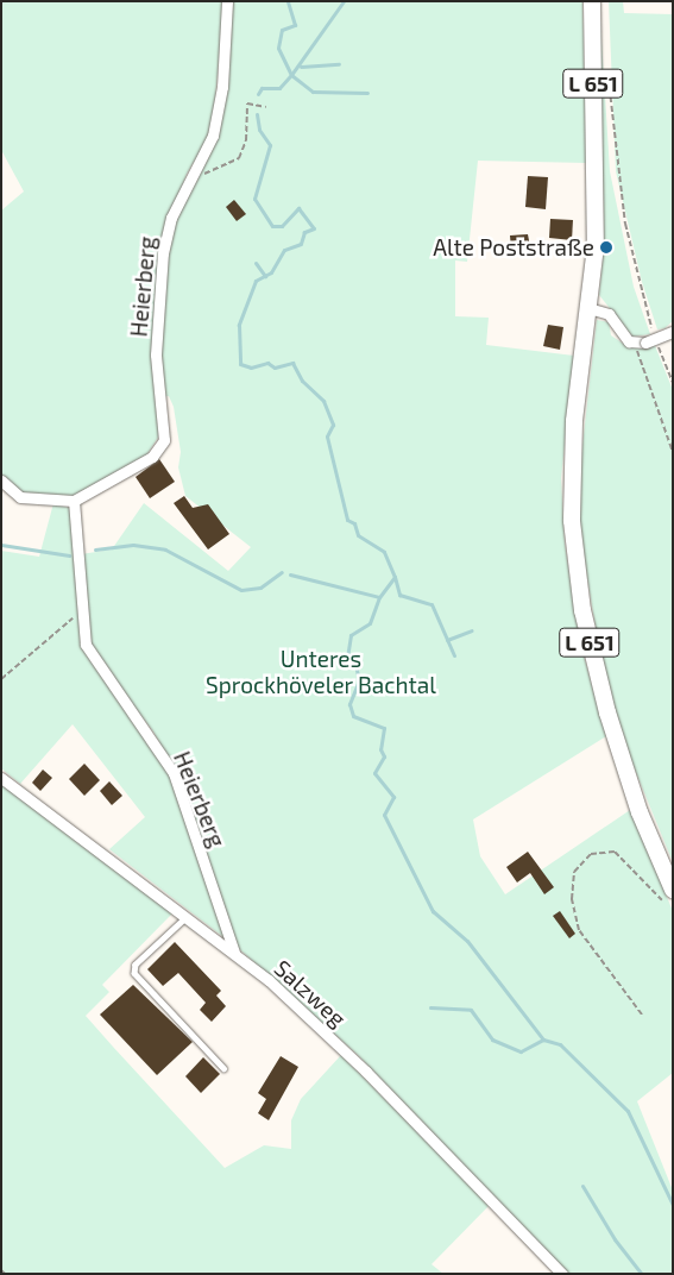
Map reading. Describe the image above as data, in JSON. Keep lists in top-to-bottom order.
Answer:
{
  "streets": {
    "main road": ["L 651"],
    "street": ["Heierberg", "Salzweg"]
  },
  "crossings": [
    ["Heierberg", "Salzweg"]
  ],
  "parks": ["Unteres Sprockhöveler Bachtal"],
  "places": ["Alte Poststraße"]
}
